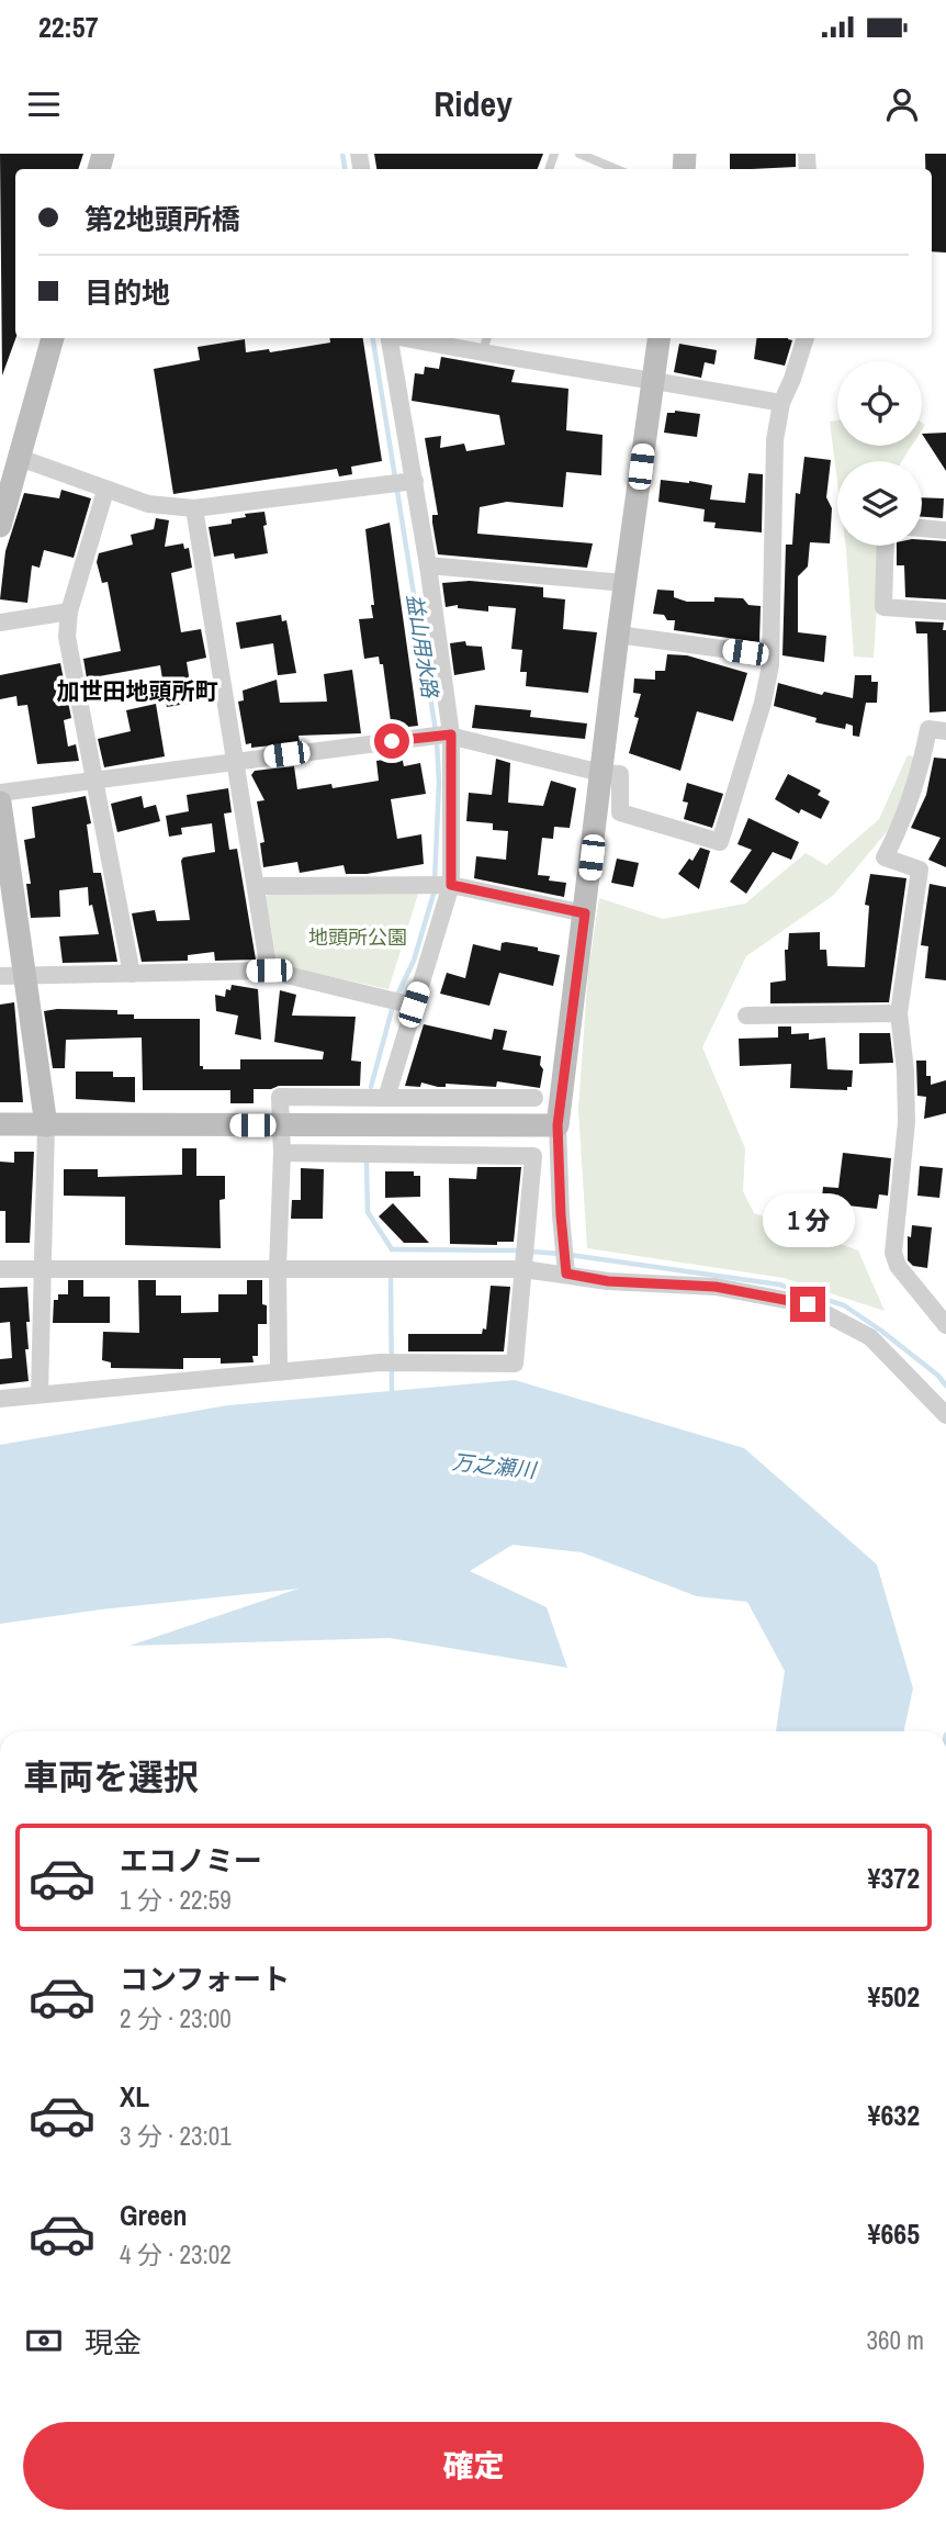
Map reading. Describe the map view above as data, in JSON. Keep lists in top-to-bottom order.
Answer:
{
  "districts": ["加世田地頭所町"],
  "water": ["益山用水路", "万之瀬川"],
  "parks": ["地頭所公園"],
  "page": {
    "status": "22:57",
    "header": "Ridey",
    "banner": ["第2地頭所橋", "目的地"],
    "bubble": "1 分",
    "heading": "車両を選択",
    "list": [
      {
        "name": "エコノミー",
        "note": "1 分 · 22:59",
        "value": "¥372"
      },
      {
        "name": "コンフォート",
        "note": "2 分 · 23:00",
        "value": "¥502"
      },
      {
        "name": "XL",
        "note": "3 分 · 23:01",
        "value": "¥632"
      },
      {
        "name": "Green",
        "note": "4 分 · 23:02",
        "value": "¥665"
      }
    ],
    "pay": ["現金", "360 m"],
    "buttons": "確定"
  }
}
